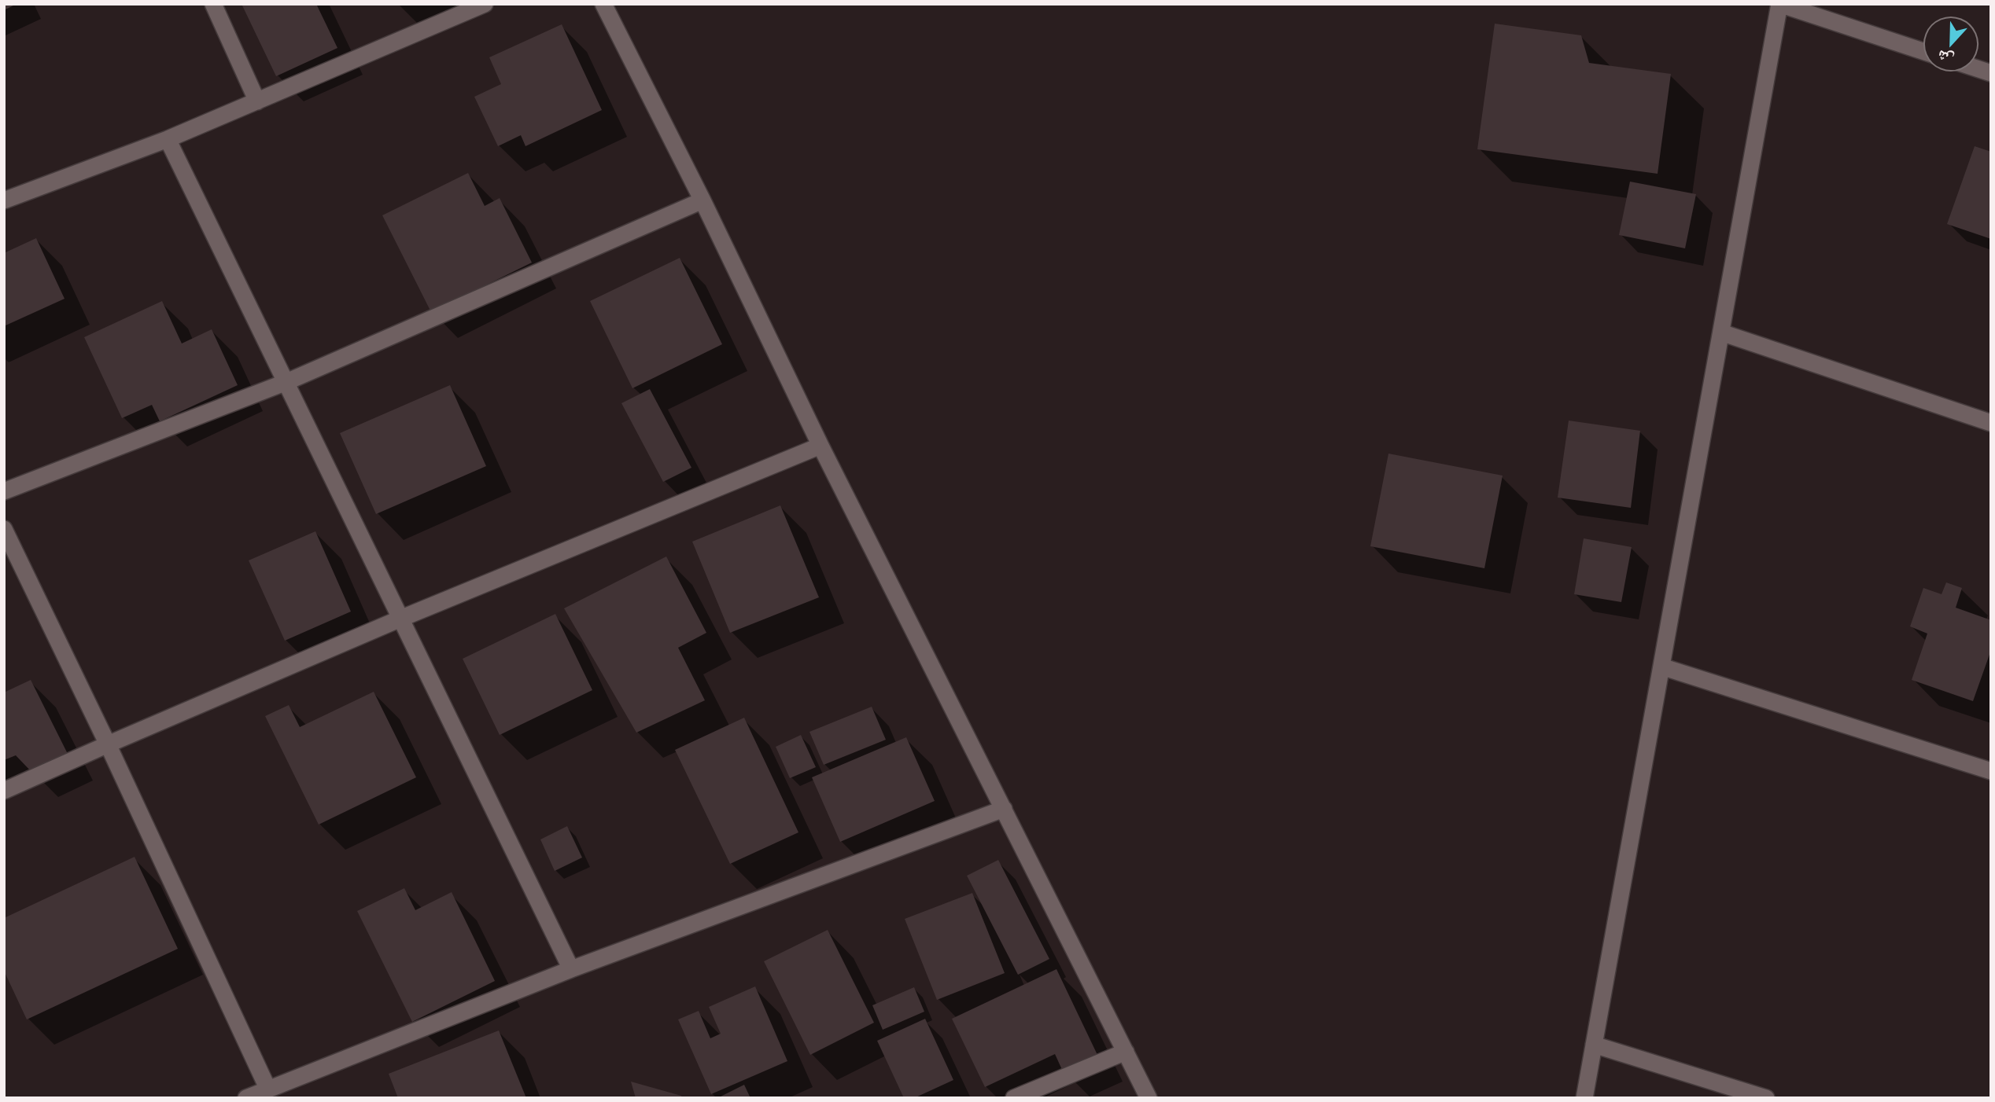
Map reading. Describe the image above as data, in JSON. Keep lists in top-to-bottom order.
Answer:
{
  "north": "bottom"
}
